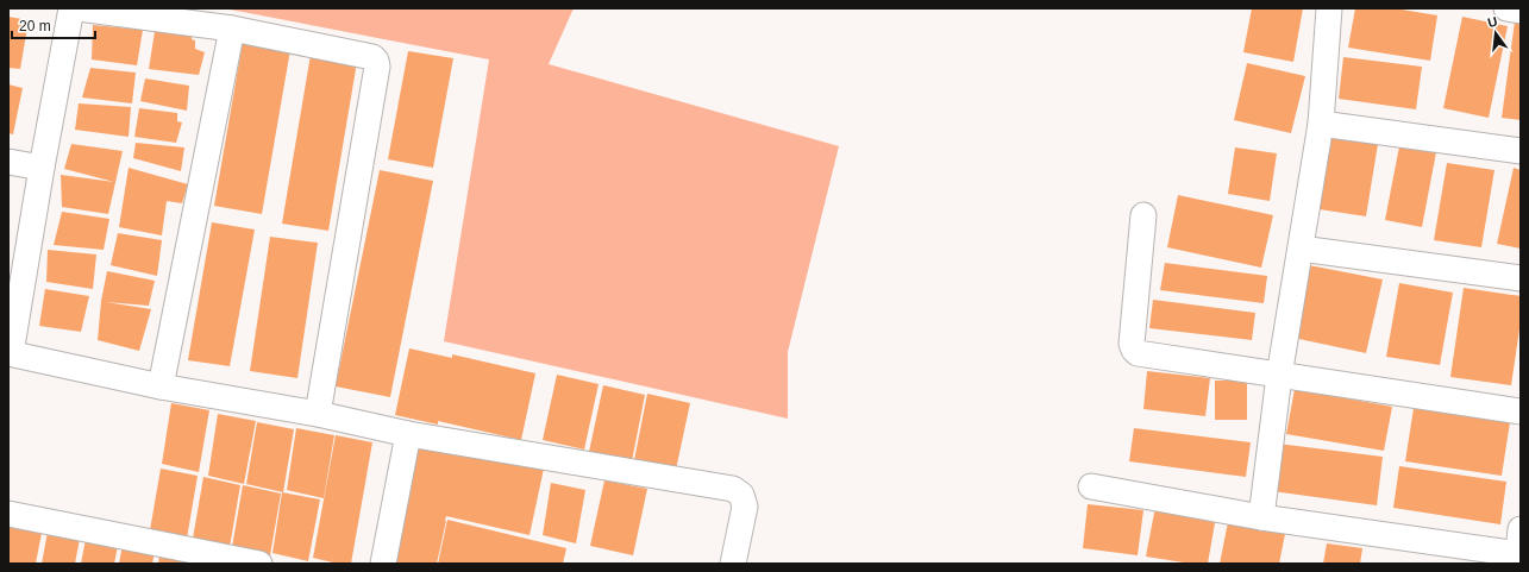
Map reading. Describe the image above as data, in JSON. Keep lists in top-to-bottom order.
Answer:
{
  "scale_bar": "20 m",
  "north": "top"
}
